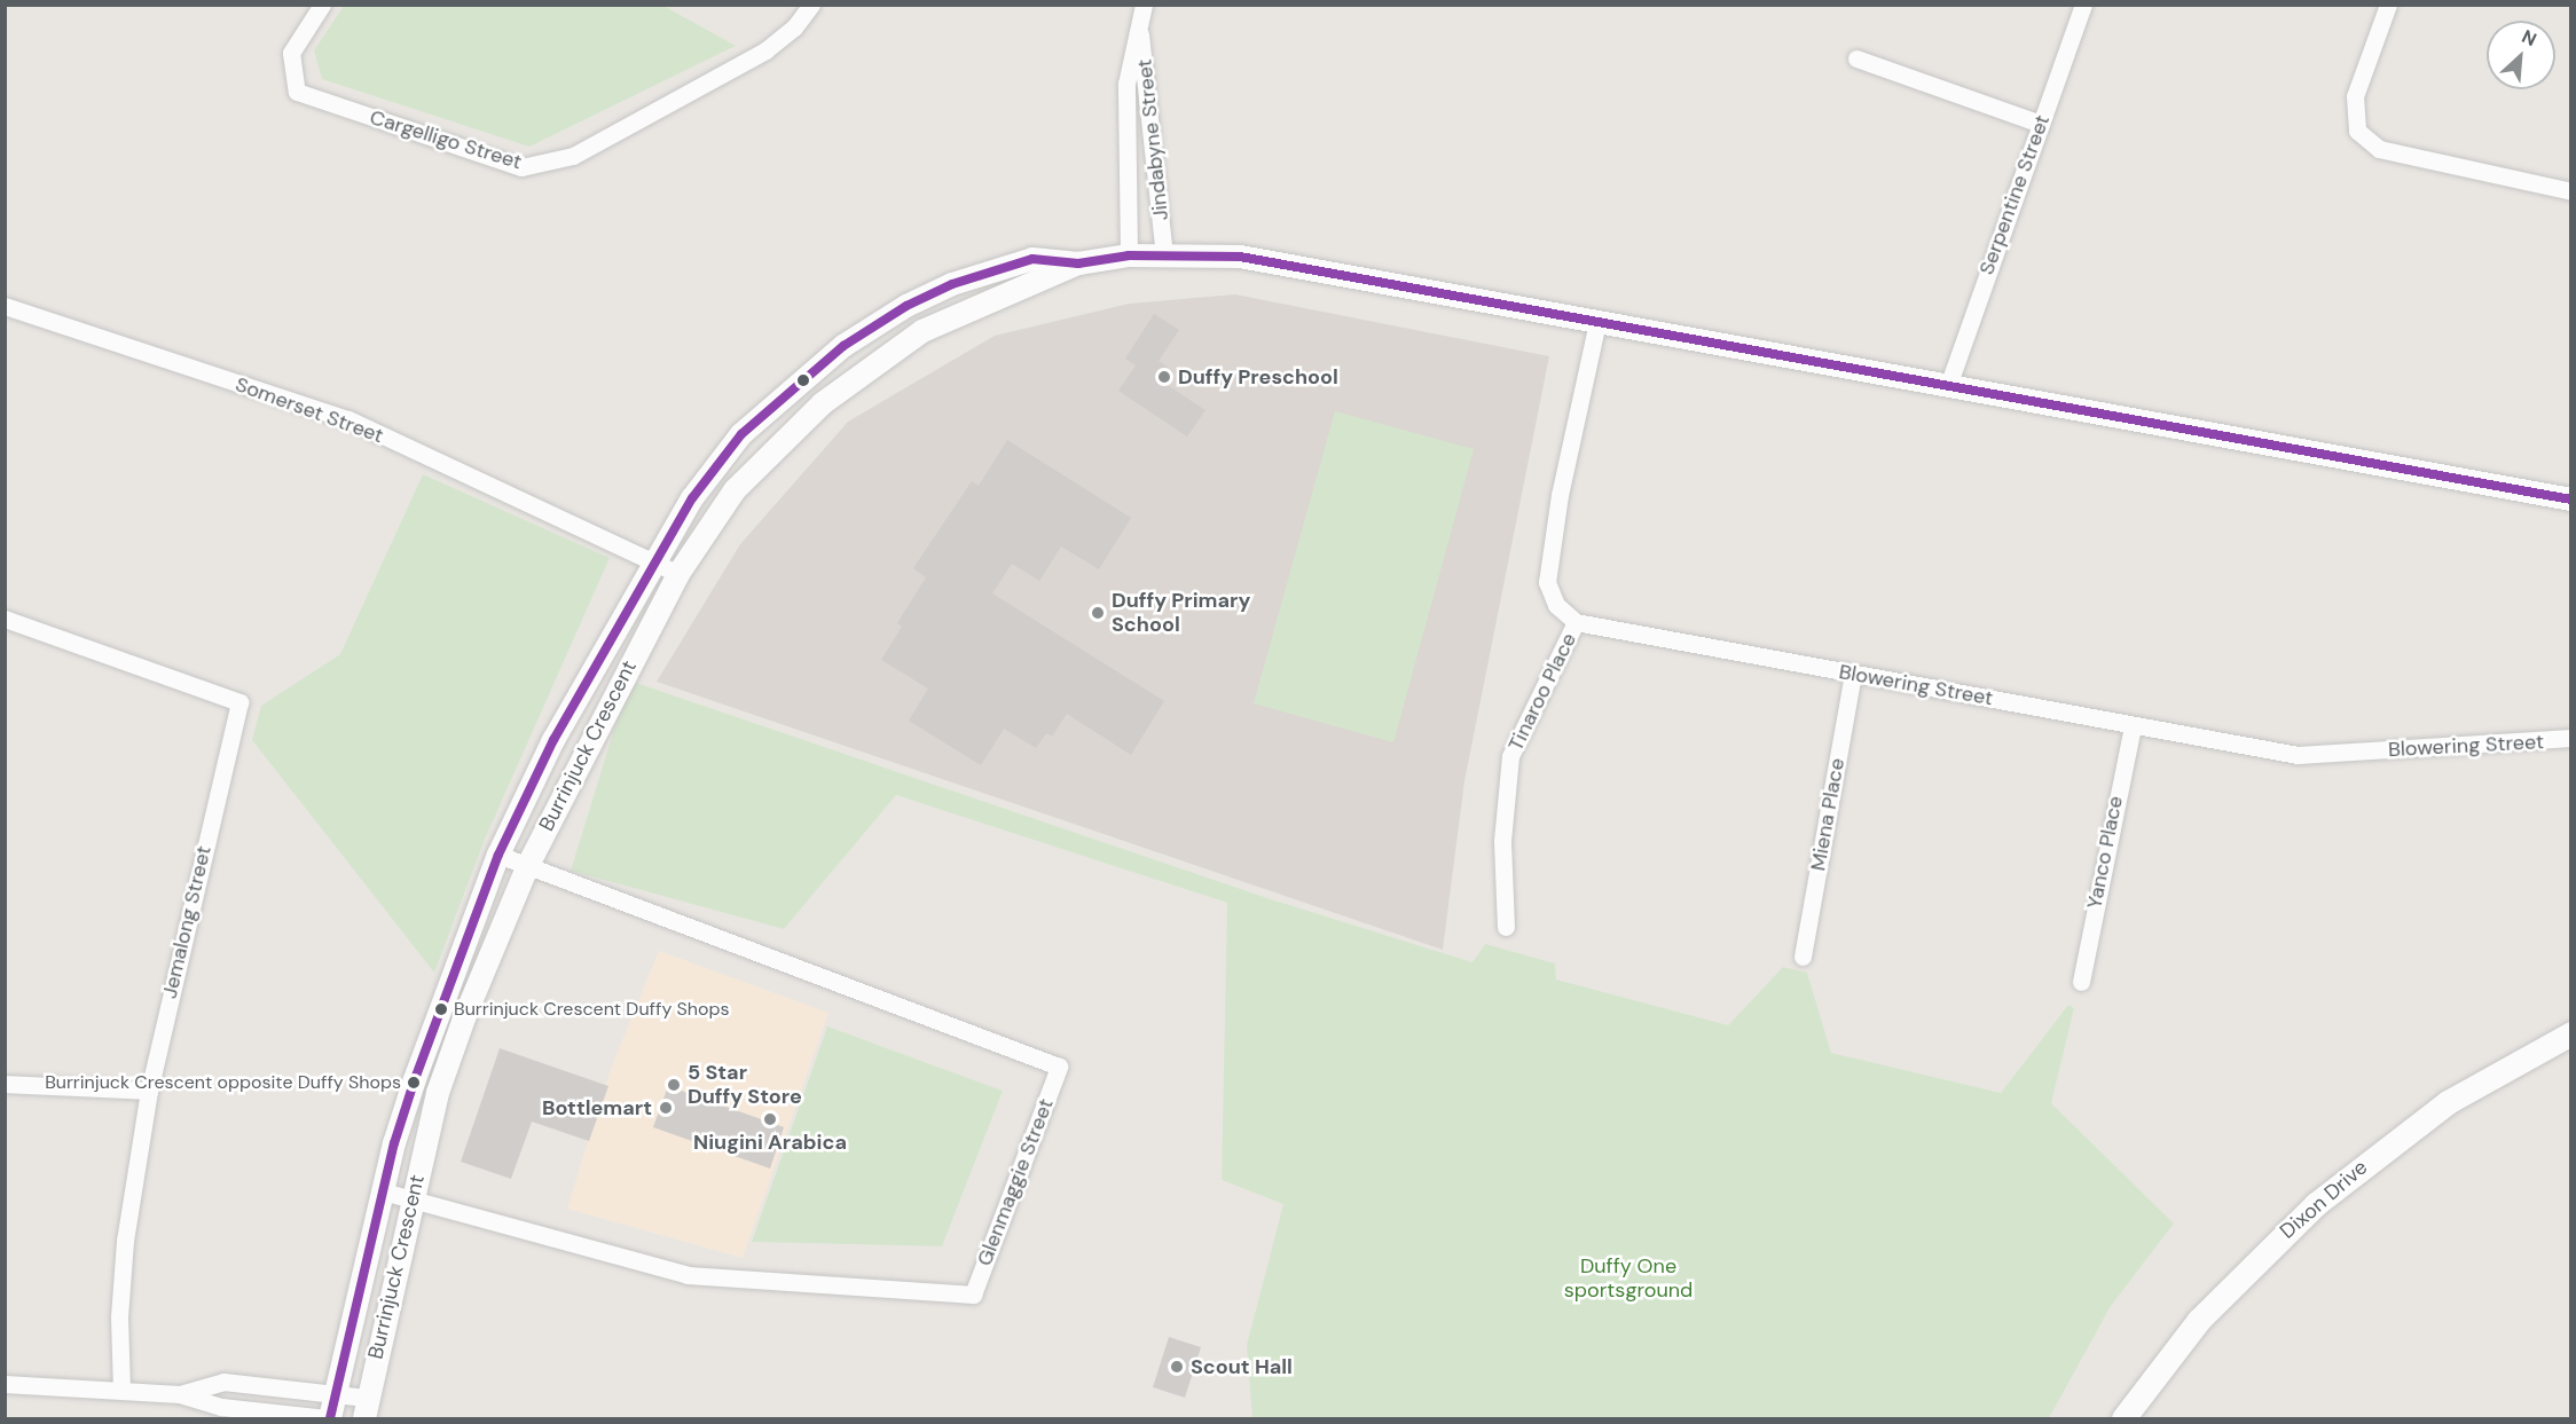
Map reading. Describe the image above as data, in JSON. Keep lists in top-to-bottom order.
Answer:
{
  "streets": {
    "main road": ["Dixon Drive"],
    "street": [
      "Cargelligo Street",
      "Jindabyne Street",
      "Serpentine Street",
      "Somerset Street",
      "Blowering Street",
      "Tinaroo Place",
      "Burrinjuck Crescent",
      "Miena Place",
      "Yanco Place",
      "Jemalong Street",
      "Glenmaggie Street"
    ]
  },
  "crossings": [
    ["Jindabyne Street", "Burrinjuck Crescent"],
    ["Serpentine Street", "Burrinjuck Crescent"],
    ["Somerset Street", "Burrinjuck Crescent"],
    ["Blowering Street", "Tinaroo Place"],
    ["Blowering Street", "Miena Place"],
    ["Blowering Street", "Yanco Place"],
    ["Burrinjuck Crescent", "Glenmaggie Street"]
  ],
  "parks": ["Duffy One sportsground"],
  "places": [
    "Duffy Preschool",
    "Duffy Primary School",
    "Burrinjuck Crescent Duffy Shops",
    "Burrinjuck Crescent opposite Duffy Shops",
    "5 Star Duffy Store",
    "Bottlemart",
    "Niugini Arabica",
    "Scout Hall"
  ],
  "north": "top right"
}
